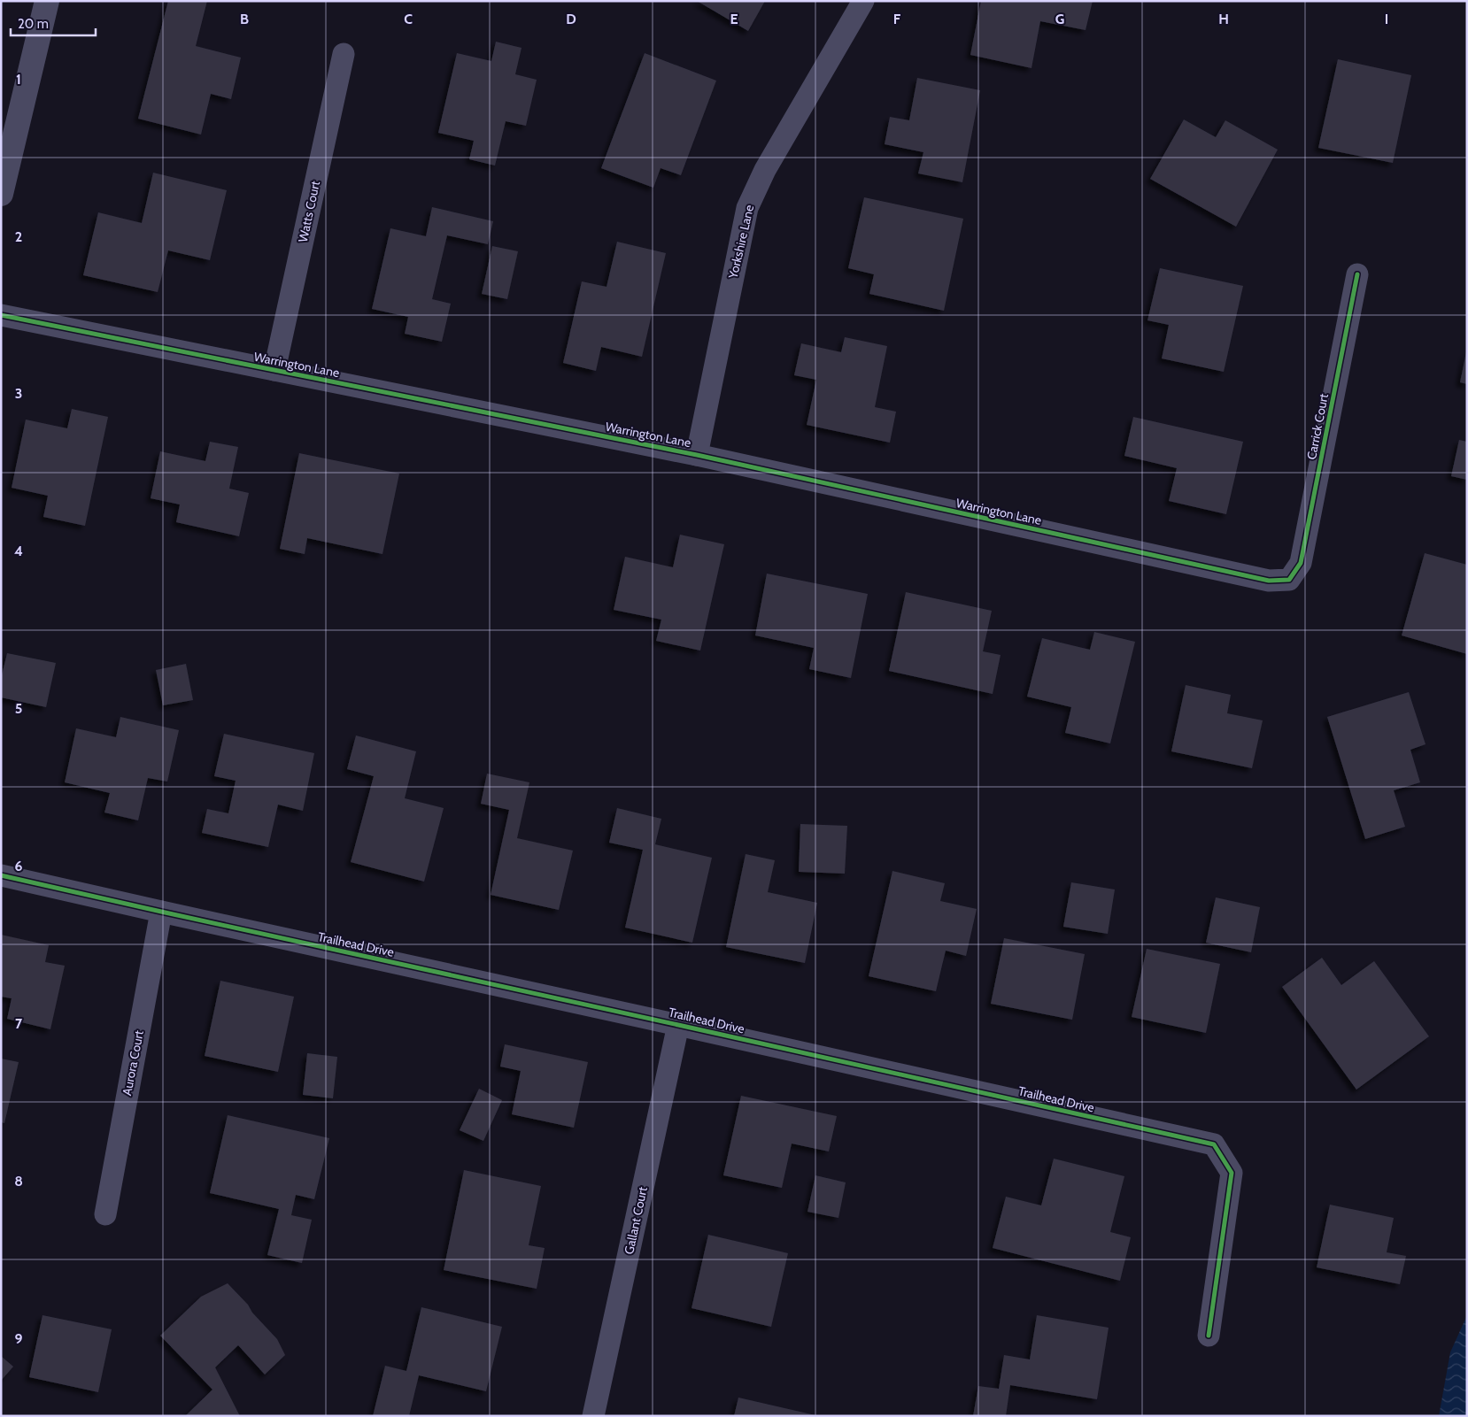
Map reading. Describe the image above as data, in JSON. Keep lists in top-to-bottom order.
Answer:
{
  "streets": {
    "street": [
      "Watts Court",
      "Yorkshire Lane",
      "Warrington Lane",
      "Carrick Court",
      "Trailhead Drive",
      "Aurora Court",
      "Gallant Court"
    ]
  },
  "crossings": [
    ["Watts Court", "Warrington Lane"],
    ["Yorkshire Lane", "Warrington Lane"],
    ["Warrington Lane", "Carrick Court"],
    ["Trailhead Drive", "Aurora Court"],
    ["Trailhead Drive", "Gallant Court"]
  ],
  "scale_bar": "20 m",
  "grid": {
    "columns": [
      "B",
      "C",
      "D",
      "E",
      "F",
      "G",
      "H",
      "I"
    ],
    "rows": [
      "1",
      "2",
      "3",
      "4",
      "5",
      "6",
      "7",
      "8",
      "9"
    ]
  }
}
